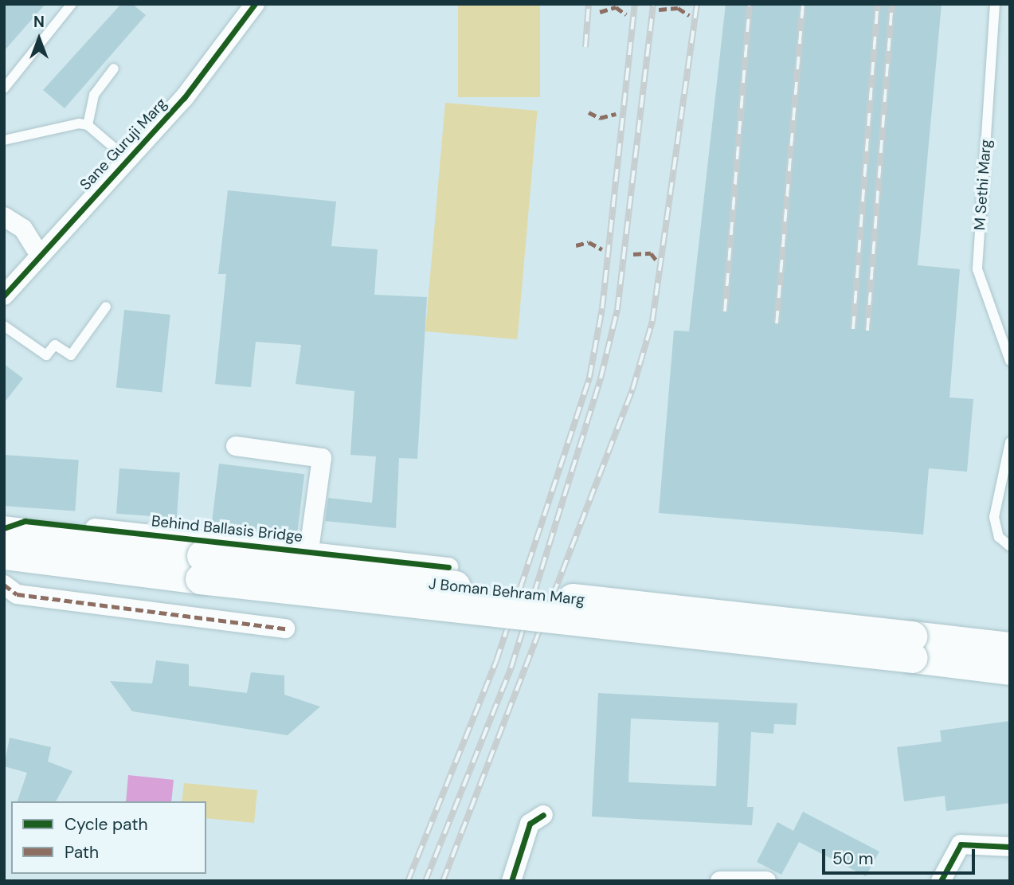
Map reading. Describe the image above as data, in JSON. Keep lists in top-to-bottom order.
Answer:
{
  "streets": {
    "main road": ["J Boman Behram Marg"],
    "street": ["Sane Guruji Marg", "Behind Ballasis Bridge"],
    "lane": ["M Sethi Marg"]
  },
  "crossings": [
    ["Behind Ballasis Bridge", "J Boman Behram Marg"]
  ],
  "legend": ["Cycle path", "Path"],
  "scale_bar": "50 m",
  "north": "top"
}
